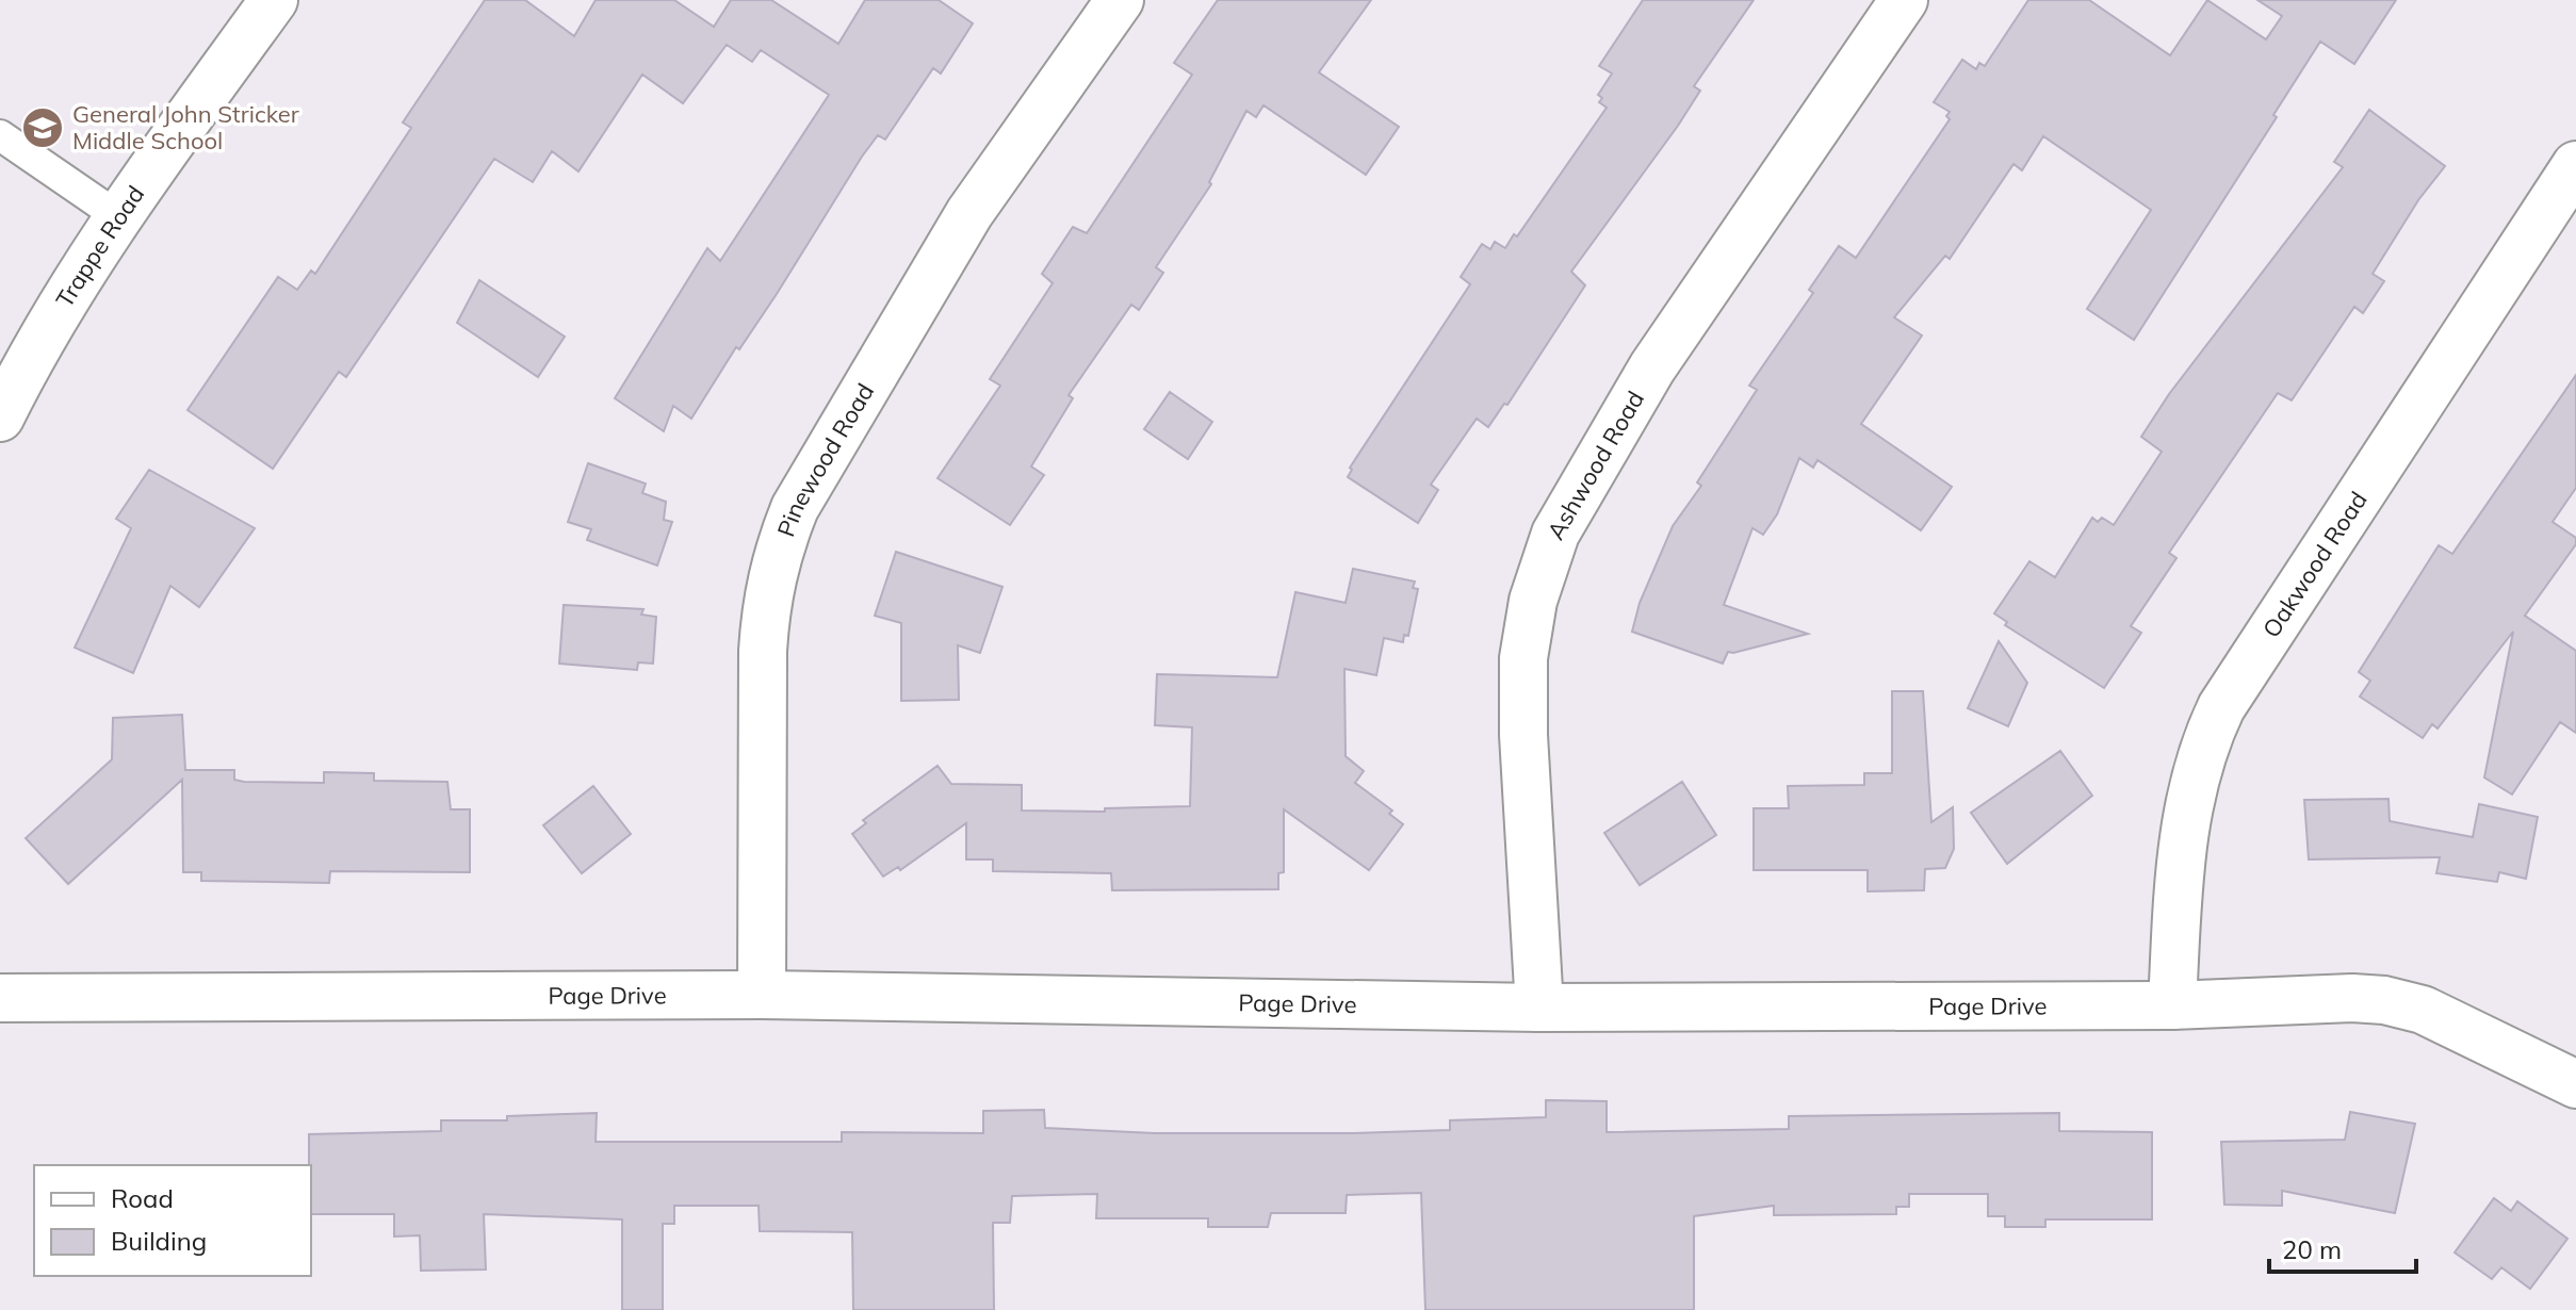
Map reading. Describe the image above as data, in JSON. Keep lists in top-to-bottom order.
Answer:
{
  "streets": {
    "street": [
      "Trappe Road",
      "Pinewood Road",
      "Ashwood Road",
      "Oakwood Road",
      "Page Drive"
    ]
  },
  "crossings": [
    ["Pinewood Road", "Page Drive"],
    ["Ashwood Road", "Page Drive"],
    ["Oakwood Road", "Page Drive"]
  ],
  "places": {
    "school or university": ["General John Stricker Middle School"]
  },
  "legend": ["Road", "Building"],
  "scale_bar": "20 m"
}
